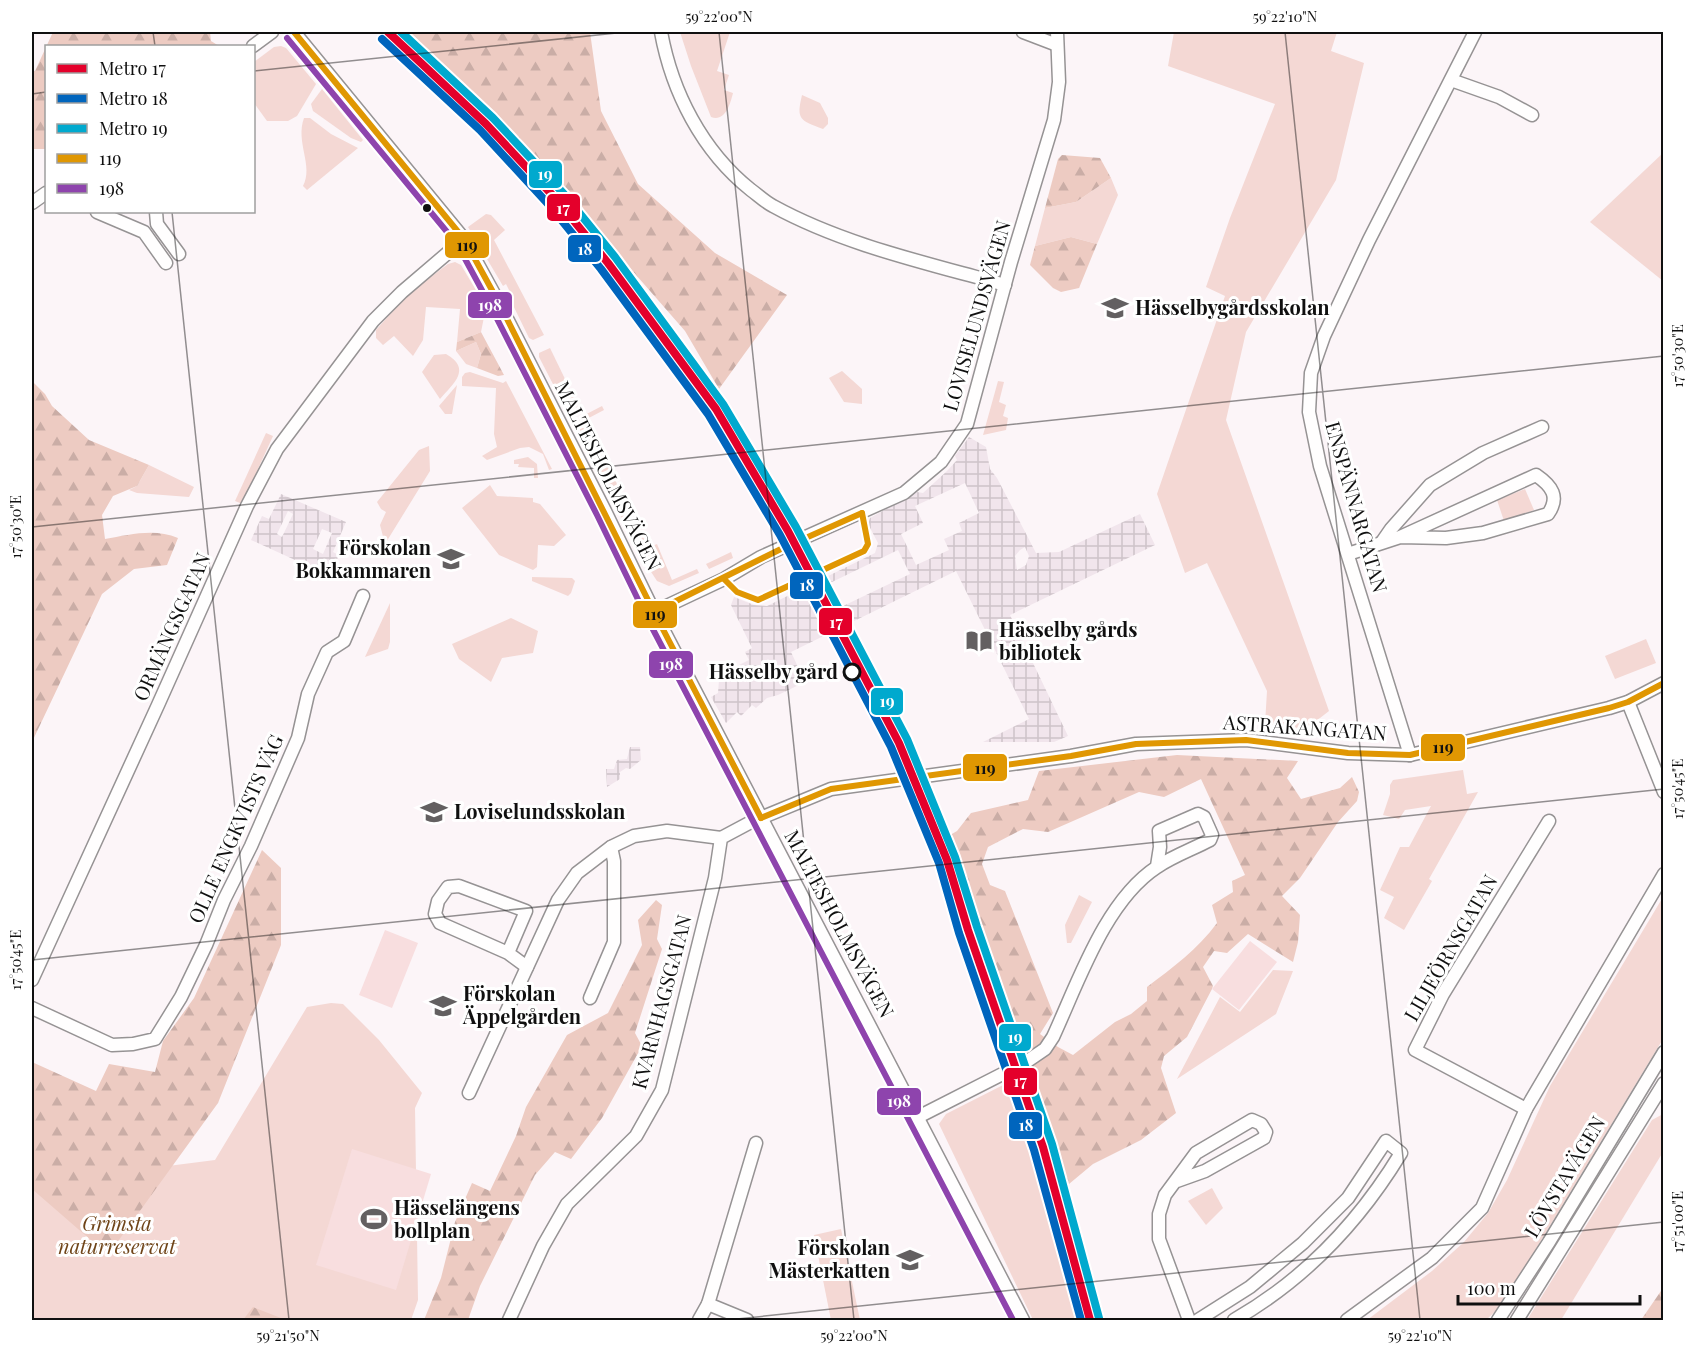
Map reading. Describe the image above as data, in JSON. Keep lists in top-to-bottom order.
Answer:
{
  "streets": {
    "street": [
      "LOVISELUNDSVÄGEN",
      "MALTESHOLMSVÄGEN",
      "ENSPÄNNARGATAN",
      "ORMÄNGSGATAN",
      "ASTRAKANGATAN",
      "OLLE ENGKVISTS VÄG",
      "LILJEÖRNSGATAN",
      "KVARNHAGSGATAN",
      "LÖVSTAVÄGEN"
    ]
  },
  "crossings": [
    ["LOVISELUNDSVÄGEN", "MALTESHOLMSVÄGEN"],
    ["MALTESHOLMSVÄGEN", "ORMÄNGSGATAN"],
    ["MALTESHOLMSVÄGEN", "ASTRAKANGATAN"],
    ["ENSPÄNNARGATAN", "ASTRAKANGATAN"]
  ],
  "parks": ["Grimsta naturreservat"],
  "places": {
    "school or university": [
      "Hässelbygårdsskolan",
      "Förskolan Bokkammaren",
      "Loviselundsskolan",
      "Förskolan Äppelgården",
      "Förskolan Mästerkatten"
    ],
    "library": ["Hässelby gårds bibliotek"],
    "other": ["Hässelby gård"],
    "sports": ["Hässelängens bollplan"]
  },
  "lines": [
    "metro line 17",
    "metro line 19",
    "transit line 119",
    "transit line 198",
    "metro line 18"
  ],
  "legend": [
    "Metro 17",
    "Metro 18",
    "Metro 19",
    "119",
    "198"
  ],
  "scale_bar": "100 m",
  "coordinates": [
    "59°22'00\"N",
    "59°22'10\"N",
    "17°50'30\"E",
    "17°50'45\"E",
    "17°51'00\"E",
    "59°21'50\"N"
  ]
}
